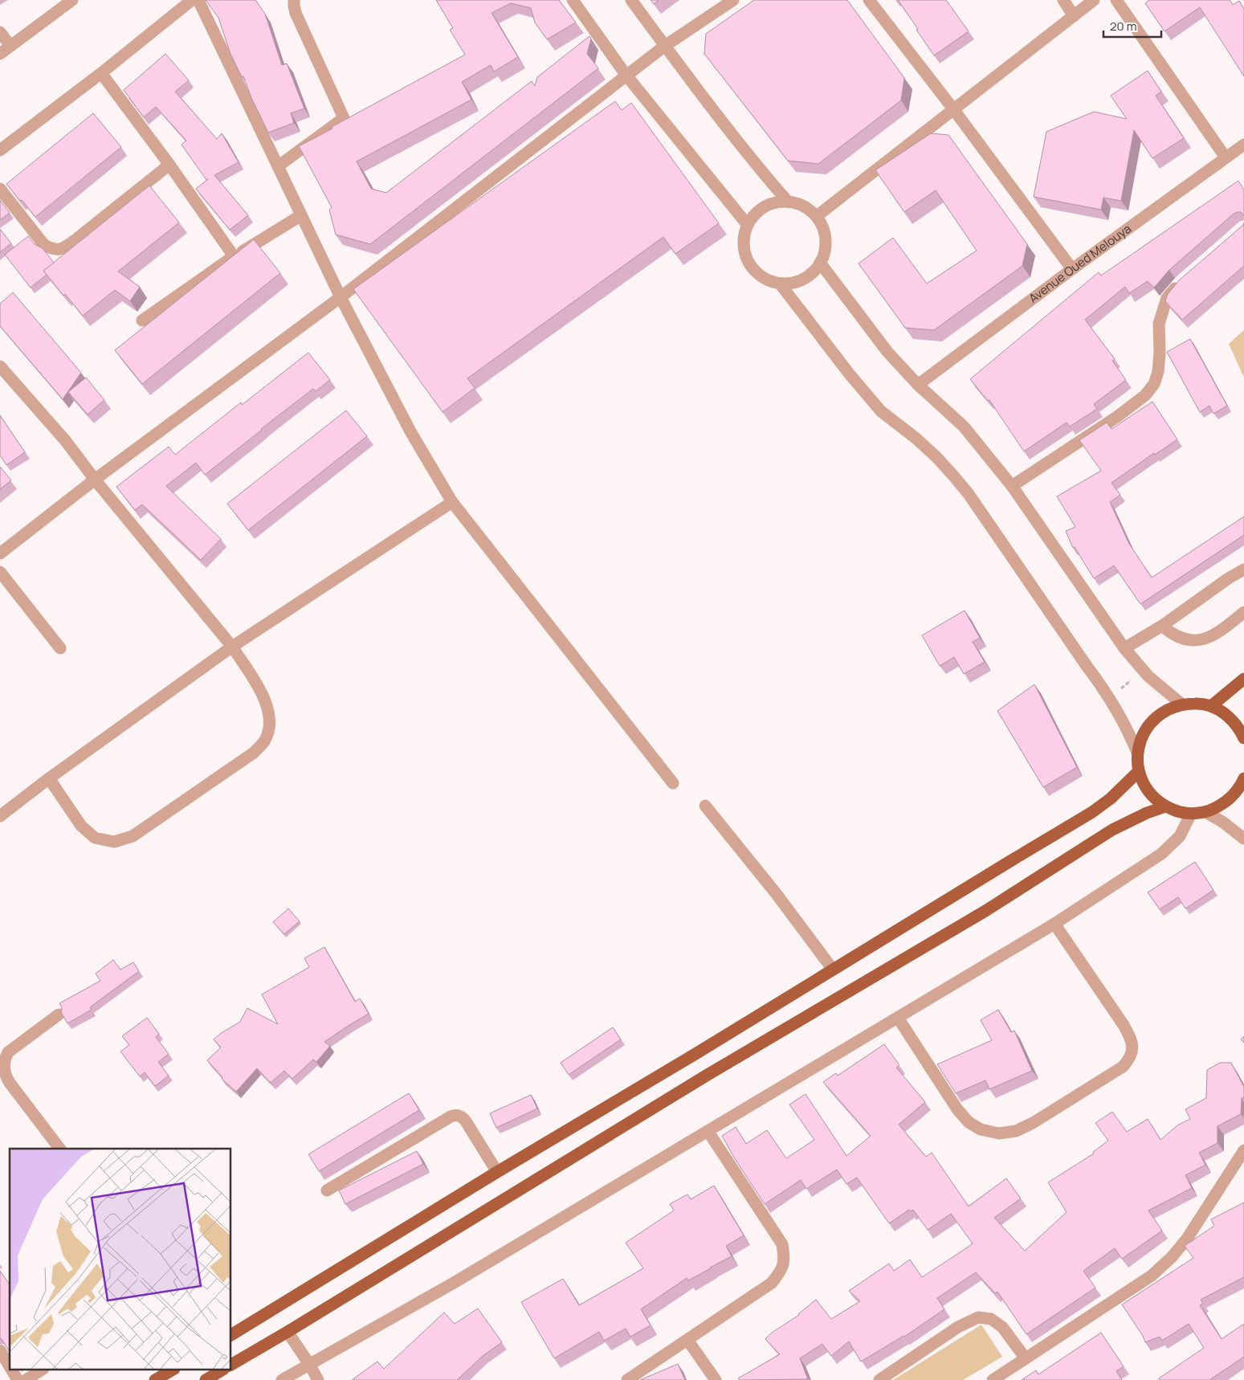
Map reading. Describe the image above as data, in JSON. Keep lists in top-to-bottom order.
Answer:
{
  "streets": {
    "street": ["Avenue Oued Melouya"]
  },
  "scale_bar": "20 m"
}
